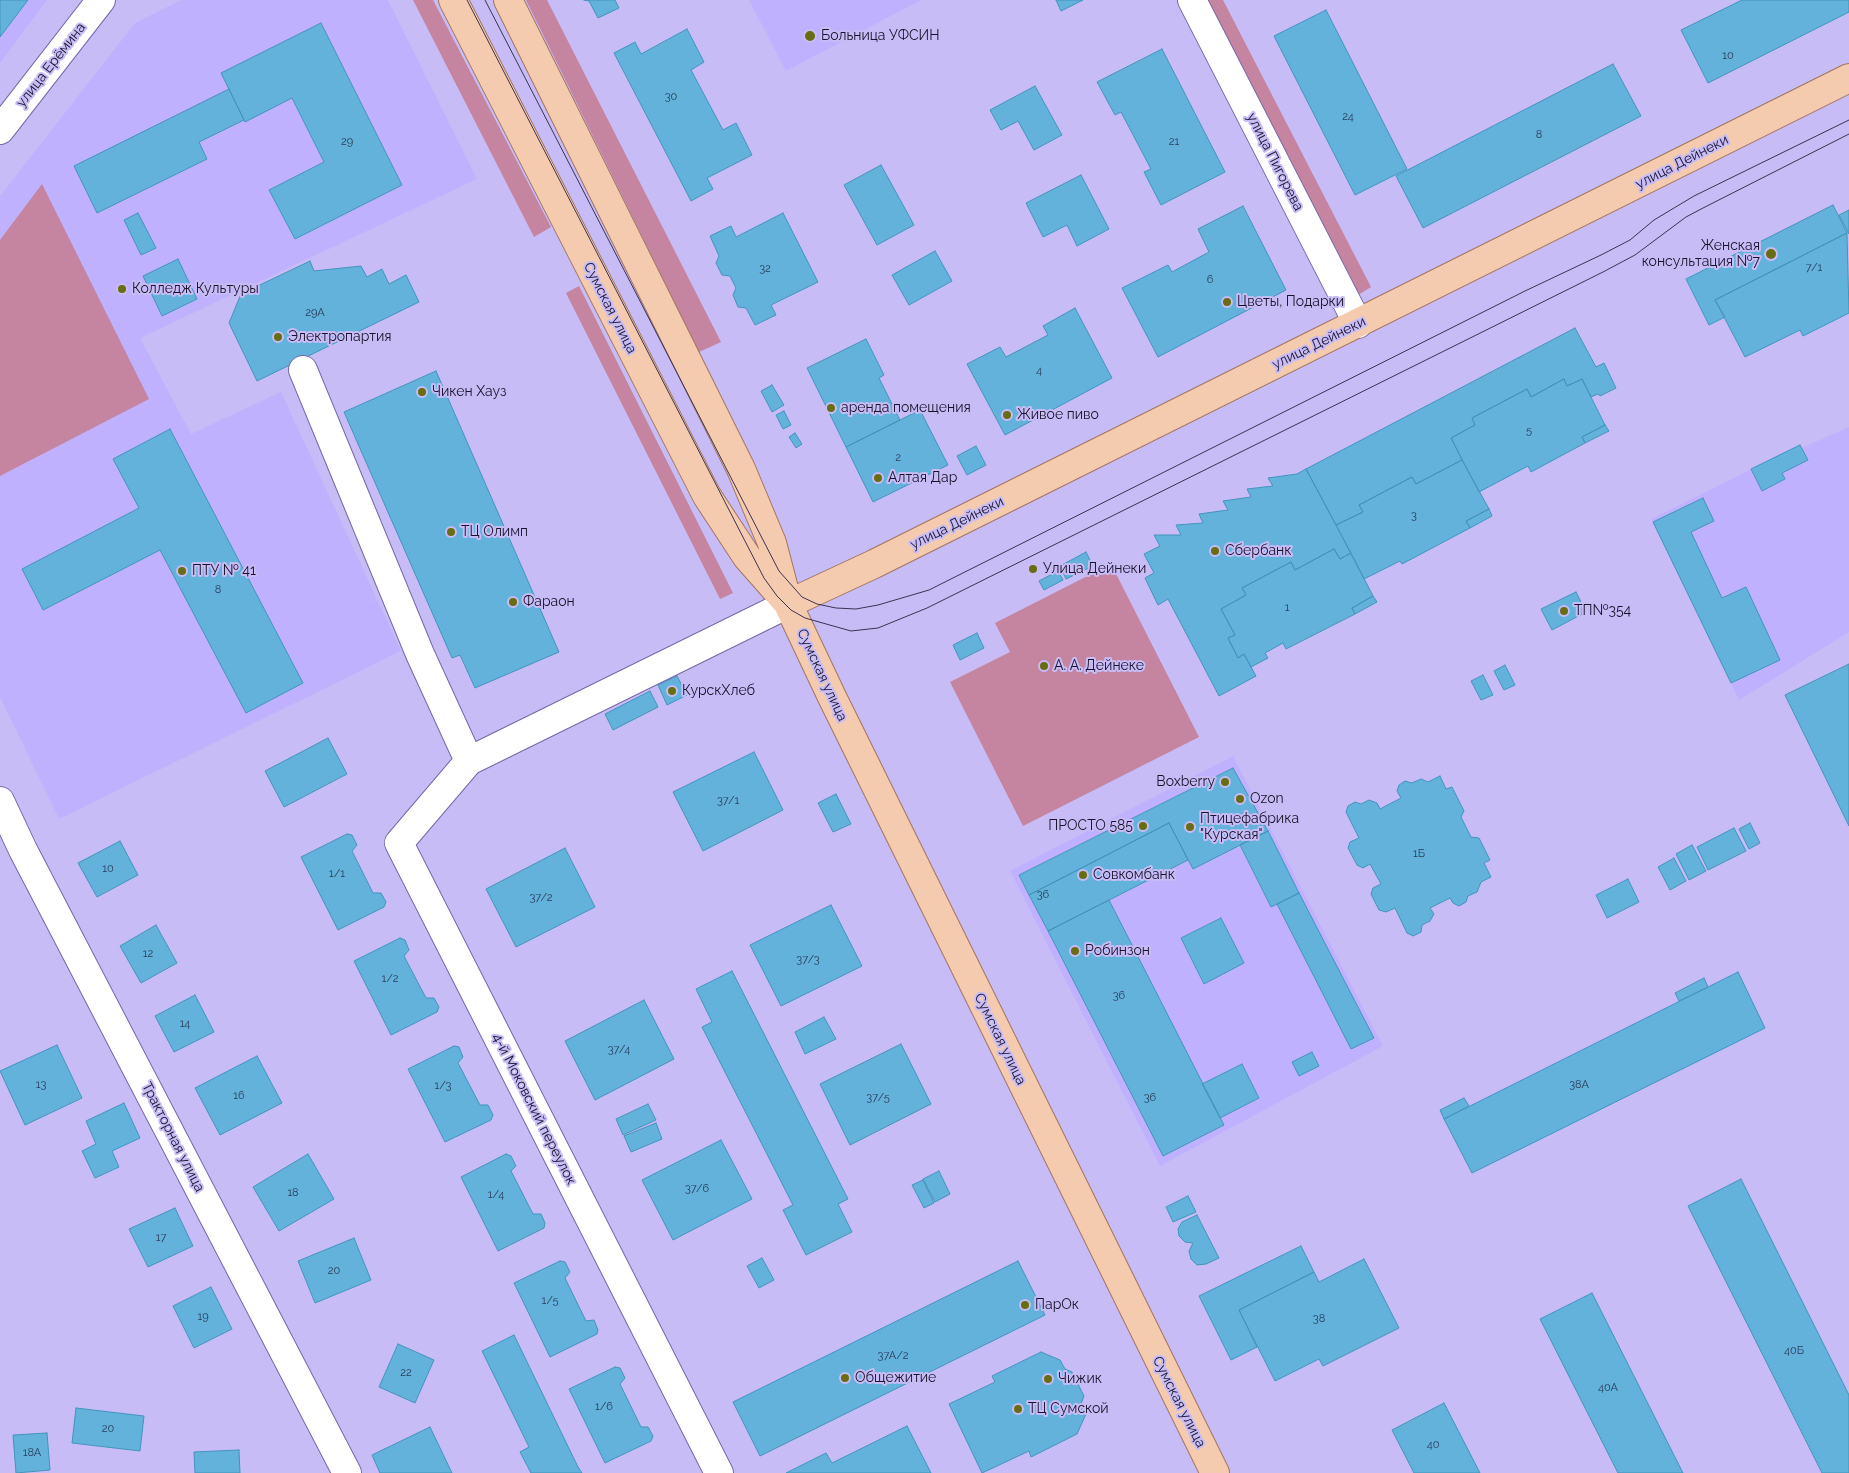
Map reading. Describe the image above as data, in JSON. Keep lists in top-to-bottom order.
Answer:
{
  "streets": {
    "main road": ["улица Дейнеки", "Сумская улица"],
    "street": [
      "улица Ерёмина",
      "улица Пигорева",
      "4-й Моковский переулок",
      "Тракторная улица"
    ]
  },
  "crossings": [
    ["улица Пигорева", "улица Дейнеки"],
    ["улица Дейнеки", "Сумская улица"]
  ],
  "places": [
    "Больница УФСИН",
    "Женская консультация №7",
    "Колледж Культуры",
    "Цветы, Подарки",
    "Электропартия",
    "Чикен Хауз",
    "аренда помещения",
    "Живое пиво",
    "Алтая Дар",
    "ТЦ Олимп",
    "Сбербанк",
    "Улица Дейнеки",
    "ПТУ № 41",
    "Фараон",
    "ТП№354",
    "А. А. Дейнеке",
    "КурскХлеб",
    "Boxberry",
    "Ozon",
    "ПРОСТО 585",
    "Птицефабрика \"Курская\"",
    "Совкомбанк",
    "Робинзон",
    "ПарОк",
    "Общежитие",
    "Чижик",
    "ТЦ Сумской"
  ],
  "house_numbers": [
    "10",
    "30",
    "24",
    "8",
    "29",
    "21",
    "7/1",
    "32",
    "6",
    "29А",
    "4",
    "5",
    "2",
    "3",
    "8",
    "1",
    "37/1",
    "1Б",
    "10",
    "1/1",
    "36",
    "37/2",
    "12",
    "37/3",
    "1/2",
    "36",
    "14",
    "37/4",
    "13",
    "38А",
    "1/3",
    "16",
    "37/5",
    "36",
    "37/6",
    "18",
    "1/4",
    "17",
    "20",
    "1/5",
    "19",
    "38",
    "40Б",
    "37А/2",
    "22",
    "40А",
    "1/6",
    "20",
    "40",
    "18А"
  ]
}
